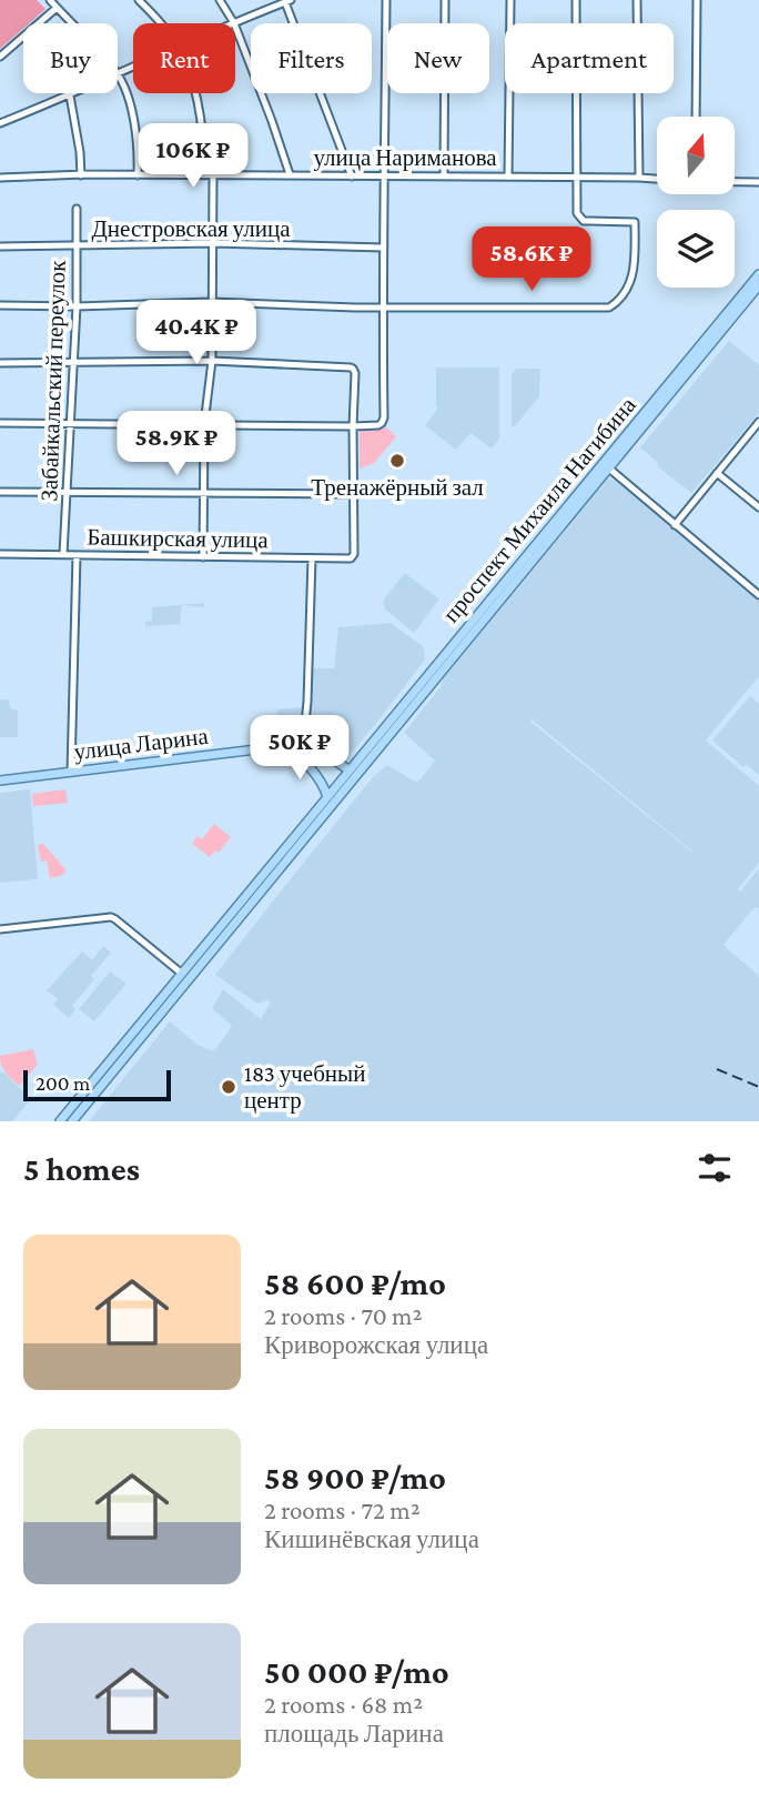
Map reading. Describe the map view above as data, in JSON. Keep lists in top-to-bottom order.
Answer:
{
  "streets": {
    "main road": ["проспект Михаила Нагибина", "улица Ларина"],
    "street": [
      "улица Нариманова",
      "Днестровская улица",
      "Забайкальский переулок",
      "Башкирская улица"
    ]
  },
  "crossings": [
    ["Днестровская улица", "Забайкальский переулок"],
    ["Забайкальский переулок", "Башкирская улица"]
  ],
  "places": ["Тренажёрный зал", "183 учебный центр"],
  "scale_bar": "200 m",
  "north": "top",
  "page": {
    "chip": [
      "Buy",
      "Rent",
      "Filters",
      "New",
      "Apartment"
    ],
    "price": [
      "106K ₽",
      "58.6K ₽",
      "40.4K ₽",
      "58.9K ₽",
      "50K ₽"
    ],
    "scale": "200 m",
    "heading": "5 homes",
    "list": [
      {
        "name": "58 600 ₽/mo",
        "note": "2 rooms · 70 m² · Криворожская улица"
      },
      {
        "name": "58 900 ₽/mo",
        "note": "2 rooms · 72 m² · Кишинёвская улица"
      },
      {
        "name": "50 000 ₽/mo",
        "note": "2 rooms · 68 m² · площадь Ларина"
      }
    ]
  }
}
